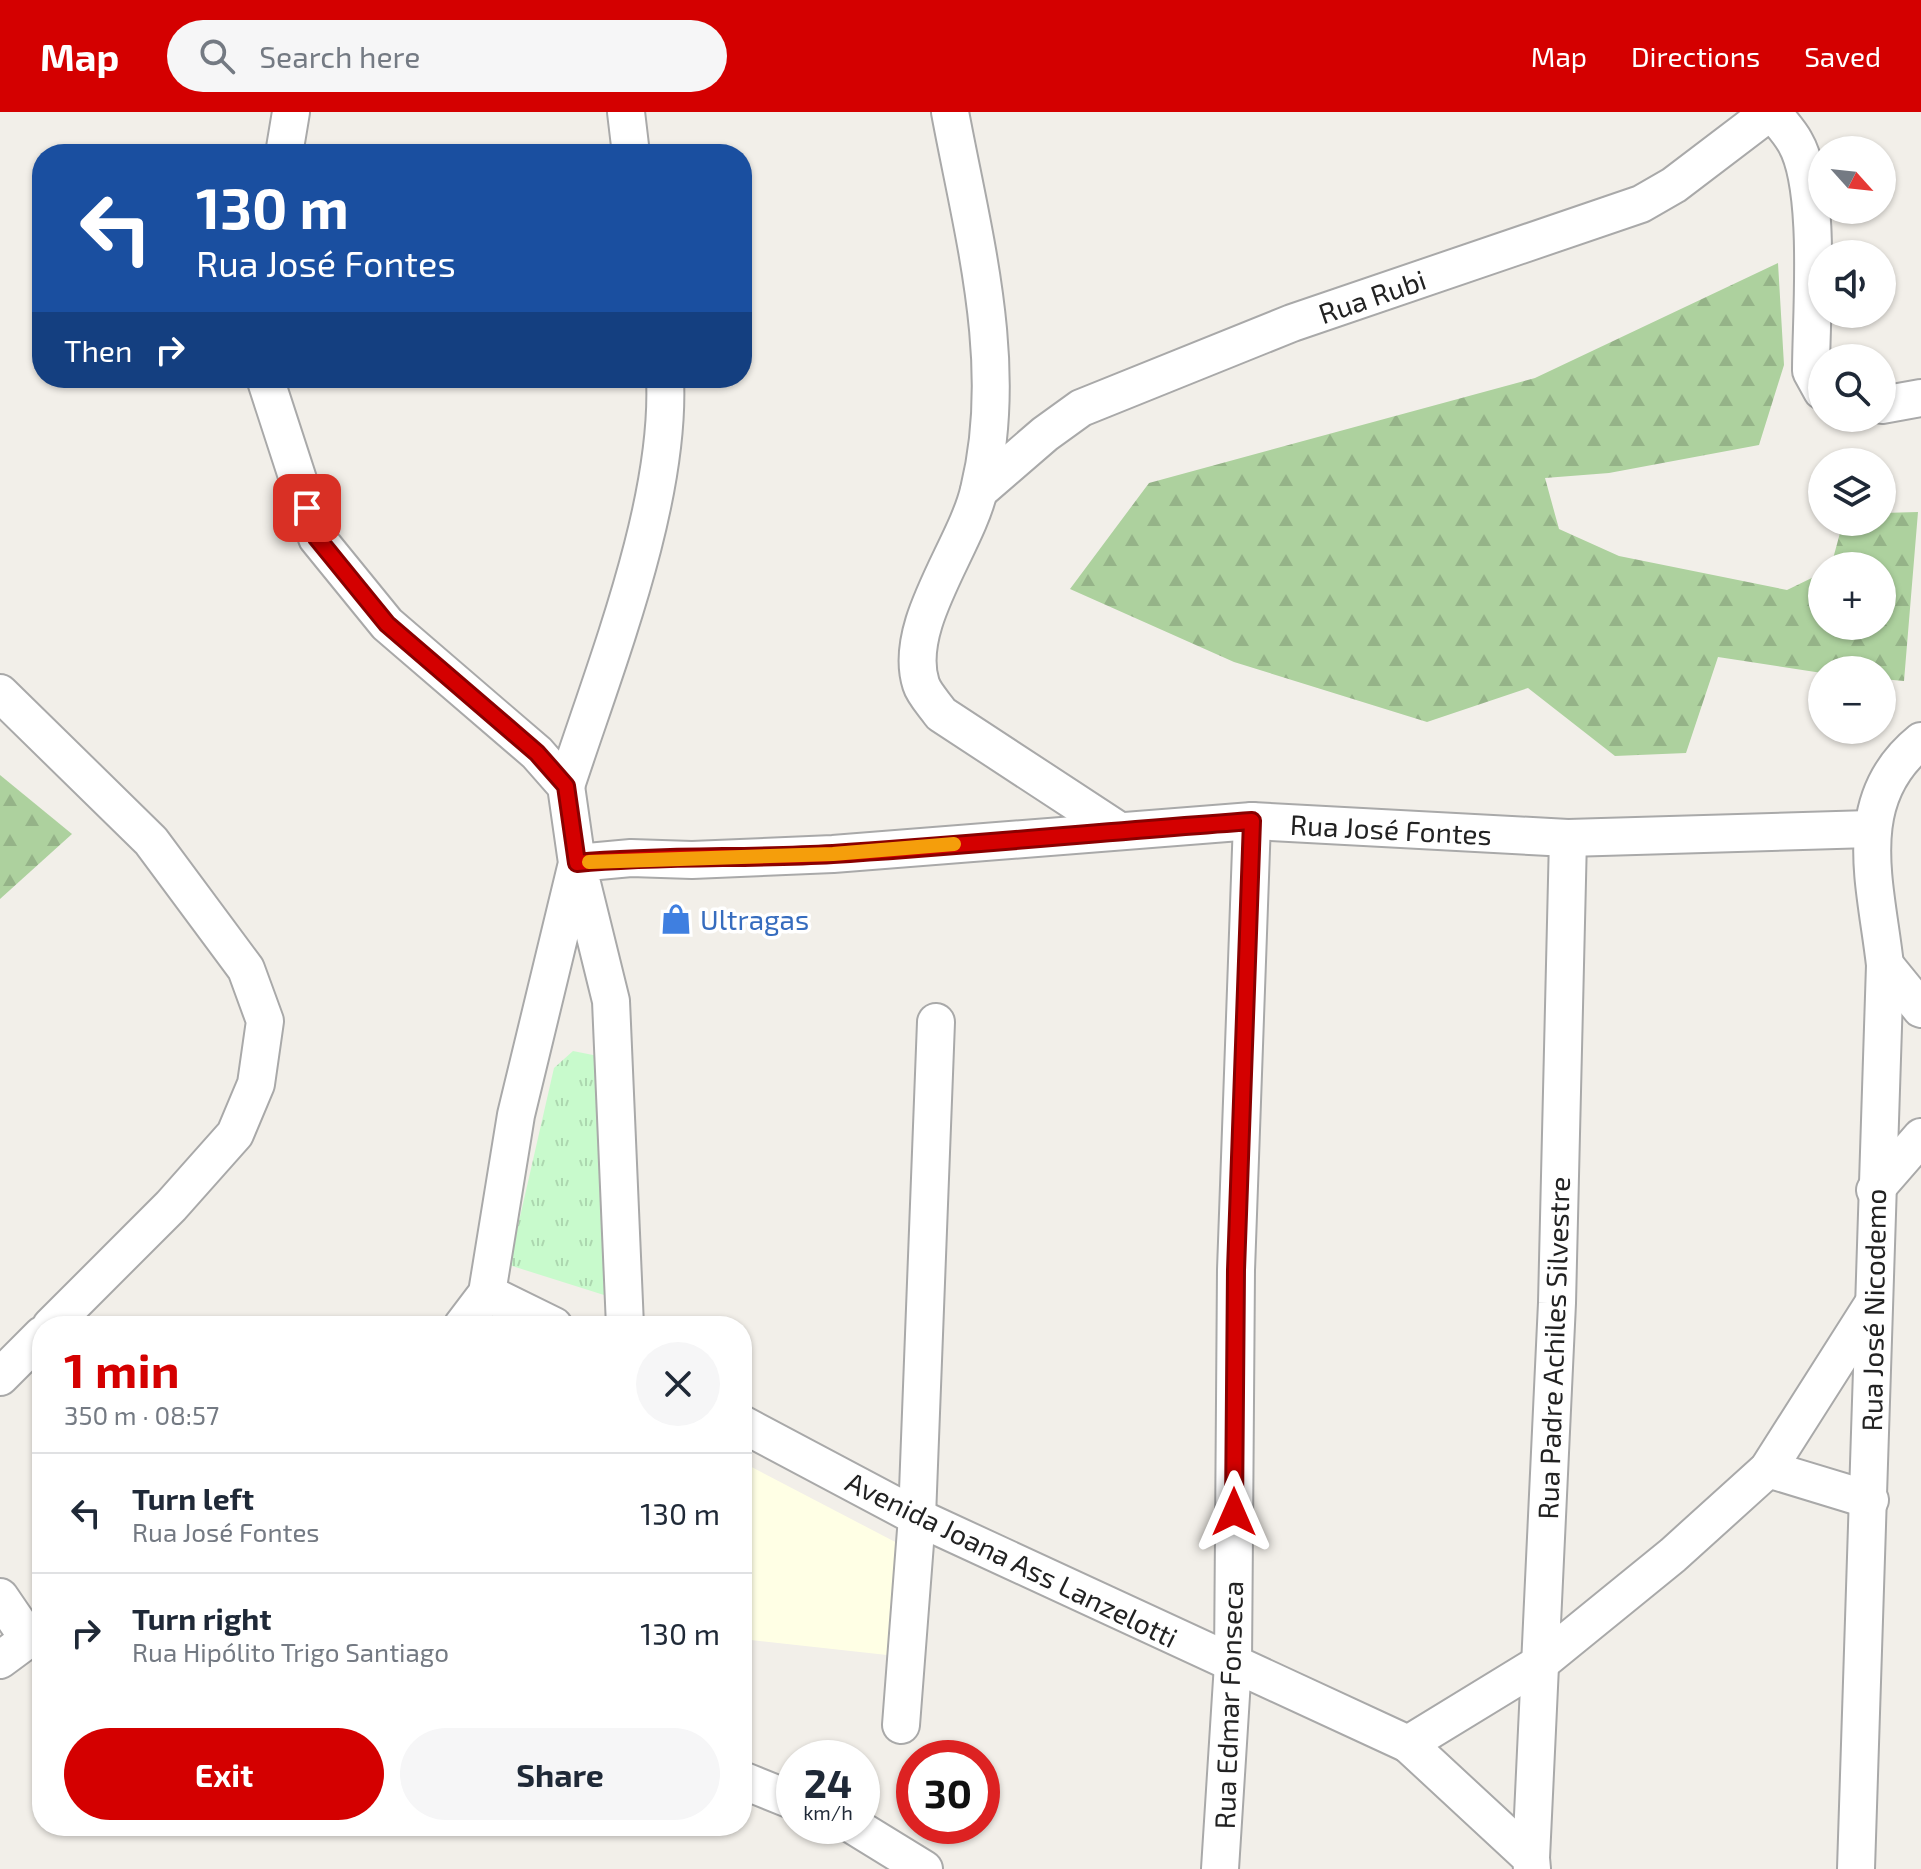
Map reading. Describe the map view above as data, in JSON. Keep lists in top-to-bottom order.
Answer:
{
  "streets": {
    "street": [
      "Rua Rubi",
      "Rua José Fontes",
      "Rua José Nicodemo",
      "Rua Padre Achiles Silvestre",
      "Avenida Joana Ass Lanzelotti",
      "Rua Edmar Fonseca"
    ]
  },
  "crossings": [
    ["Rua José Fontes", "Rua José Nicodemo"],
    ["Rua José Fontes", "Rua Padre Achiles Silvestre"],
    ["Rua José Fontes", "Rua Edmar Fonseca"],
    ["Rua Padre Achiles Silvestre", "Avenida Joana Ass Lanzelotti"],
    ["Avenida Joana Ass Lanzelotti", "Rua Edmar Fonseca"]
  ],
  "places": {
    "shop": ["Ultragas"]
  },
  "north": "bottom right",
  "page": {
    "header": "Map",
    "search": "Search here",
    "nav": ["Map", "Directions", "Saved"],
    "map_buttons": ["+", "−"],
    "turn": ["130 m", "Rua José Fontes"],
    "then": "Then",
    "heading": ["1 min", "350 m · 08:57"],
    "list": [
      {
        "name": "Turn left",
        "note": "Rua José Fontes",
        "value": "130 m"
      },
      {
        "name": "Turn right",
        "note": "Rua Hipólito Trigo Santiago",
        "value": "130 m"
      }
    ],
    "buttons": ["Exit", "Share"],
    "speed": "24 km/h",
    "limit": "30"
  }
}
